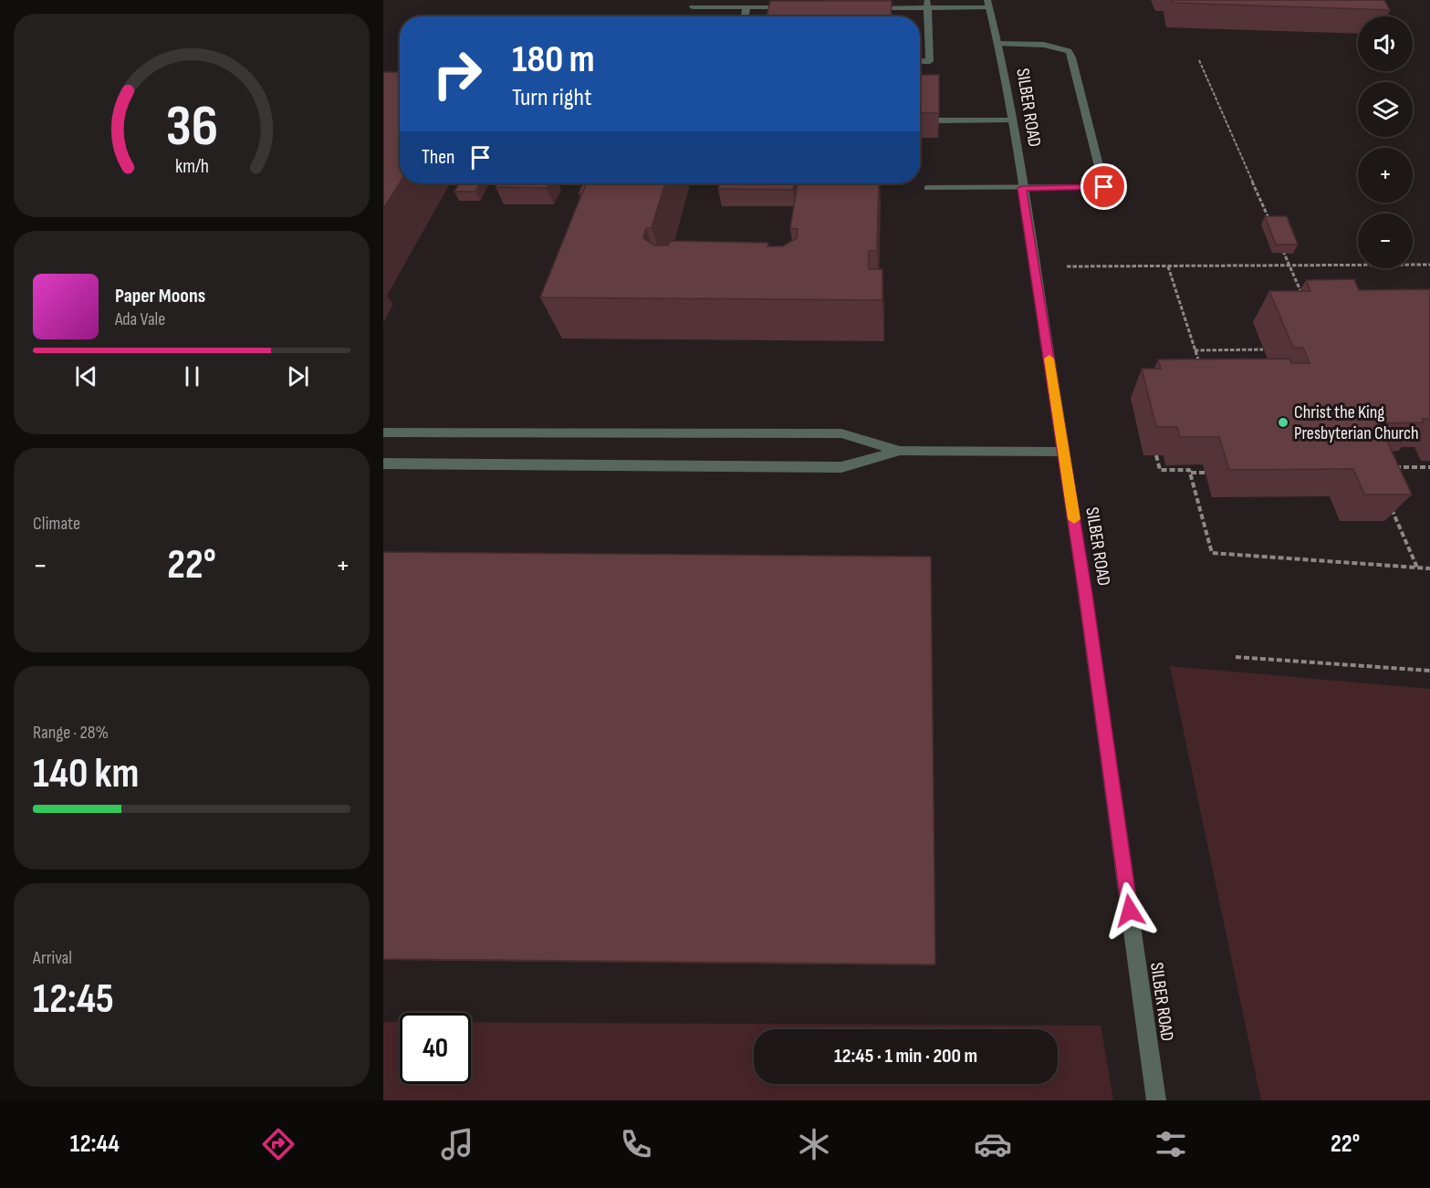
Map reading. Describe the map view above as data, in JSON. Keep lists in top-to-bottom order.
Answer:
{
  "streets": {
    "street": ["SILBER ROAD"]
  },
  "places": ["Christ the King Presbyterian Church"],
  "page": {
    "map_buttons": ["+", "−"],
    "turn": ["180 m", "Turn right"],
    "then": "Then",
    "song": ["Paper Moons", "Ada Vale"],
    "tile": [
      "Climate",
      ["Range · 28%", "140 km"],
      ["Arrival", "12:45"]
    ],
    "heat": ["−", "22°", "+"],
    "limit": "40",
    "trip": "12:45 · 1 min · 200 m",
    "tabs": ["12:44", "22°"],
    "gauge": ["36", "km/h"]
  }
}
